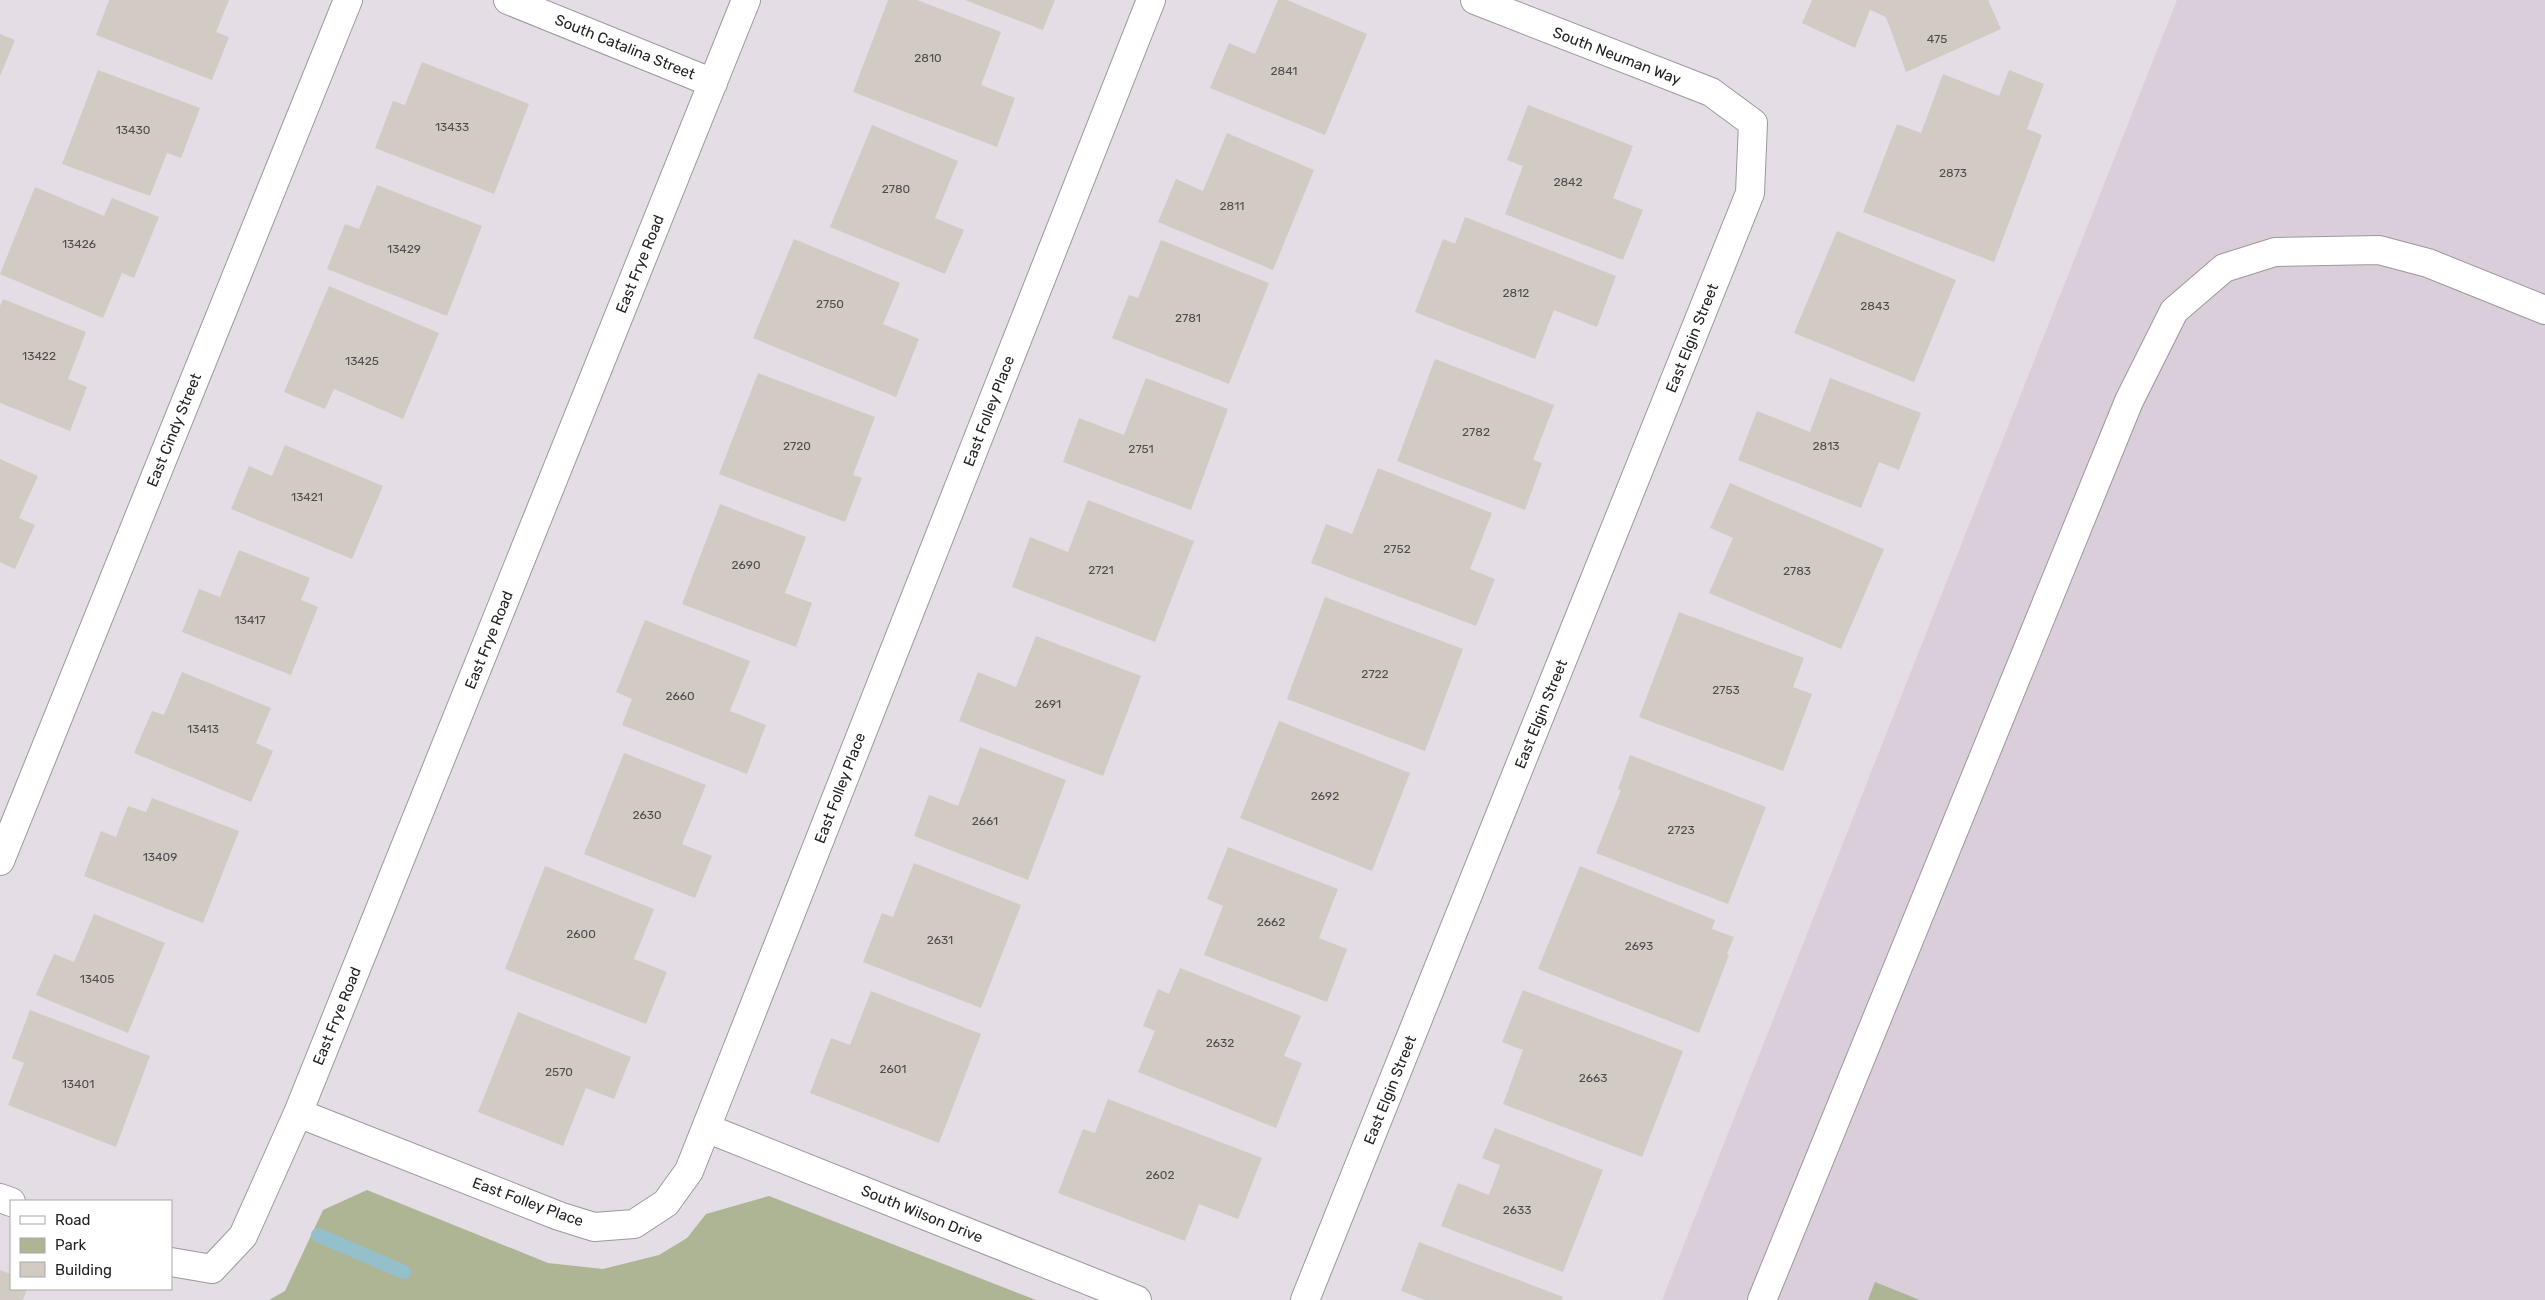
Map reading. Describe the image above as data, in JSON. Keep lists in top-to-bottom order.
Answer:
{
  "streets": {
    "street": [
      "South Catalina Street",
      "South Neuman Way",
      "East Frye Road",
      "East Elgin Street",
      "East Folley Place",
      "East Cindy Street",
      "South Wilson Drive"
    ]
  },
  "crossings": [
    ["South Catalina Street", "East Frye Road"],
    ["South Neuman Way", "East Elgin Street"],
    ["East Frye Road", "East Folley Place"],
    ["East Folley Place", "South Wilson Drive"]
  ],
  "house_numbers": [
    "475",
    "2810",
    "2841",
    "13433",
    "13430",
    "2873",
    "2842",
    "2780",
    "2811",
    "13426",
    "13429",
    "2812",
    "2750",
    "2843",
    "2781",
    "13422",
    "13425",
    "2782",
    "2720",
    "2813",
    "2751",
    "13421",
    "2752",
    "2690",
    "2721",
    "2783",
    "13417",
    "2722",
    "2753",
    "2660",
    "2691",
    "13413",
    "2692",
    "2630",
    "2661",
    "2723",
    "13409",
    "2662",
    "2600",
    "2631",
    "2693",
    "13405",
    "2632",
    "2601",
    "2570",
    "2663",
    "13401",
    "2602",
    "2633"
  ],
  "legend": ["Road", "Park", "Building"]
}
